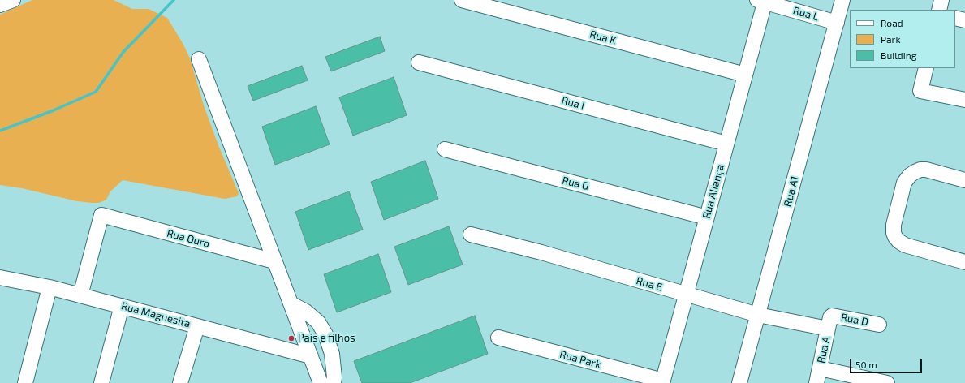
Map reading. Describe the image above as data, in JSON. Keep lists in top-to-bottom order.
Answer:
{
  "streets": {
    "street": [
      "Rua L",
      "Rua K",
      "Rua I",
      "Rua G",
      "Rua Aliança",
      "Rua A1",
      "Rua Ouro",
      "Rua E",
      "Rua Magnesita",
      "Rua D",
      "Rua A",
      "Rua Park"
    ]
  },
  "crossings": [
    ["Rua L", "Rua Aliança"],
    ["Rua L", "Rua A1"],
    ["Rua K", "Rua Aliança"],
    ["Rua I", "Rua Aliança"],
    ["Rua G", "Rua Aliança"],
    ["Rua Aliança", "Rua E"],
    ["Rua Aliança", "Rua Park"],
    ["Rua A1", "Rua E"],
    ["Rua Ouro", "Rua Magnesita"],
    ["Rua E", "Rua D"],
    ["Rua E", "Rua A"],
    ["Rua D", "Rua A"]
  ],
  "places": ["Pais e filhos"],
  "legend": ["Road", "Park", "Building"],
  "scale_bar": "50 m"
}
